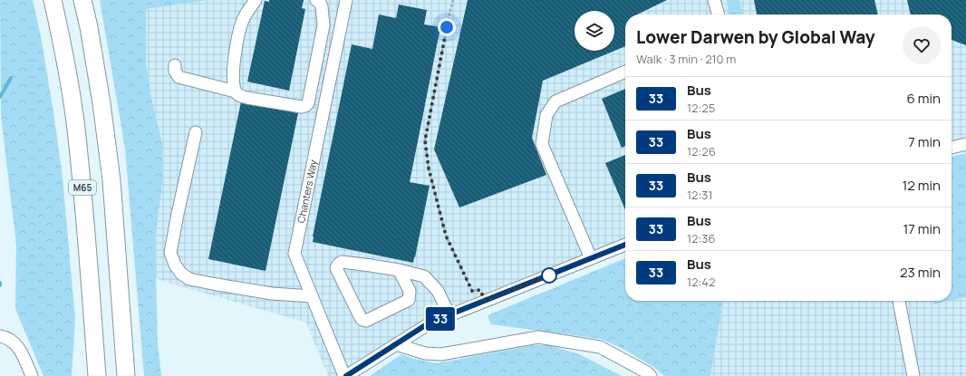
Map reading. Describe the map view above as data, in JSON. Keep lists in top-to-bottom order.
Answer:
{
  "streets": {
    "highway": ["M65"],
    "street": ["Chanters Way"]
  },
  "lines": ["bus line 33"],
  "page": {
    "on_map": "33",
    "heading": ["Lower Darwen by Global Way", "Walk · 3 min · 210 m"],
    "list": [
      {
        "mark": "33",
        "name": "Bus",
        "note": "12:25",
        "value": "6 min"
      },
      {
        "mark": "33",
        "name": "Bus",
        "note": "12:26",
        "value": "7 min"
      },
      {
        "mark": "33",
        "name": "Bus",
        "note": "12:31",
        "value": "12 min"
      },
      {
        "mark": "33",
        "name": "Bus",
        "note": "12:36",
        "value": "17 min"
      },
      {
        "mark": "33",
        "name": "Bus",
        "note": "12:42",
        "value": "23 min"
      }
    ]
  }
}
